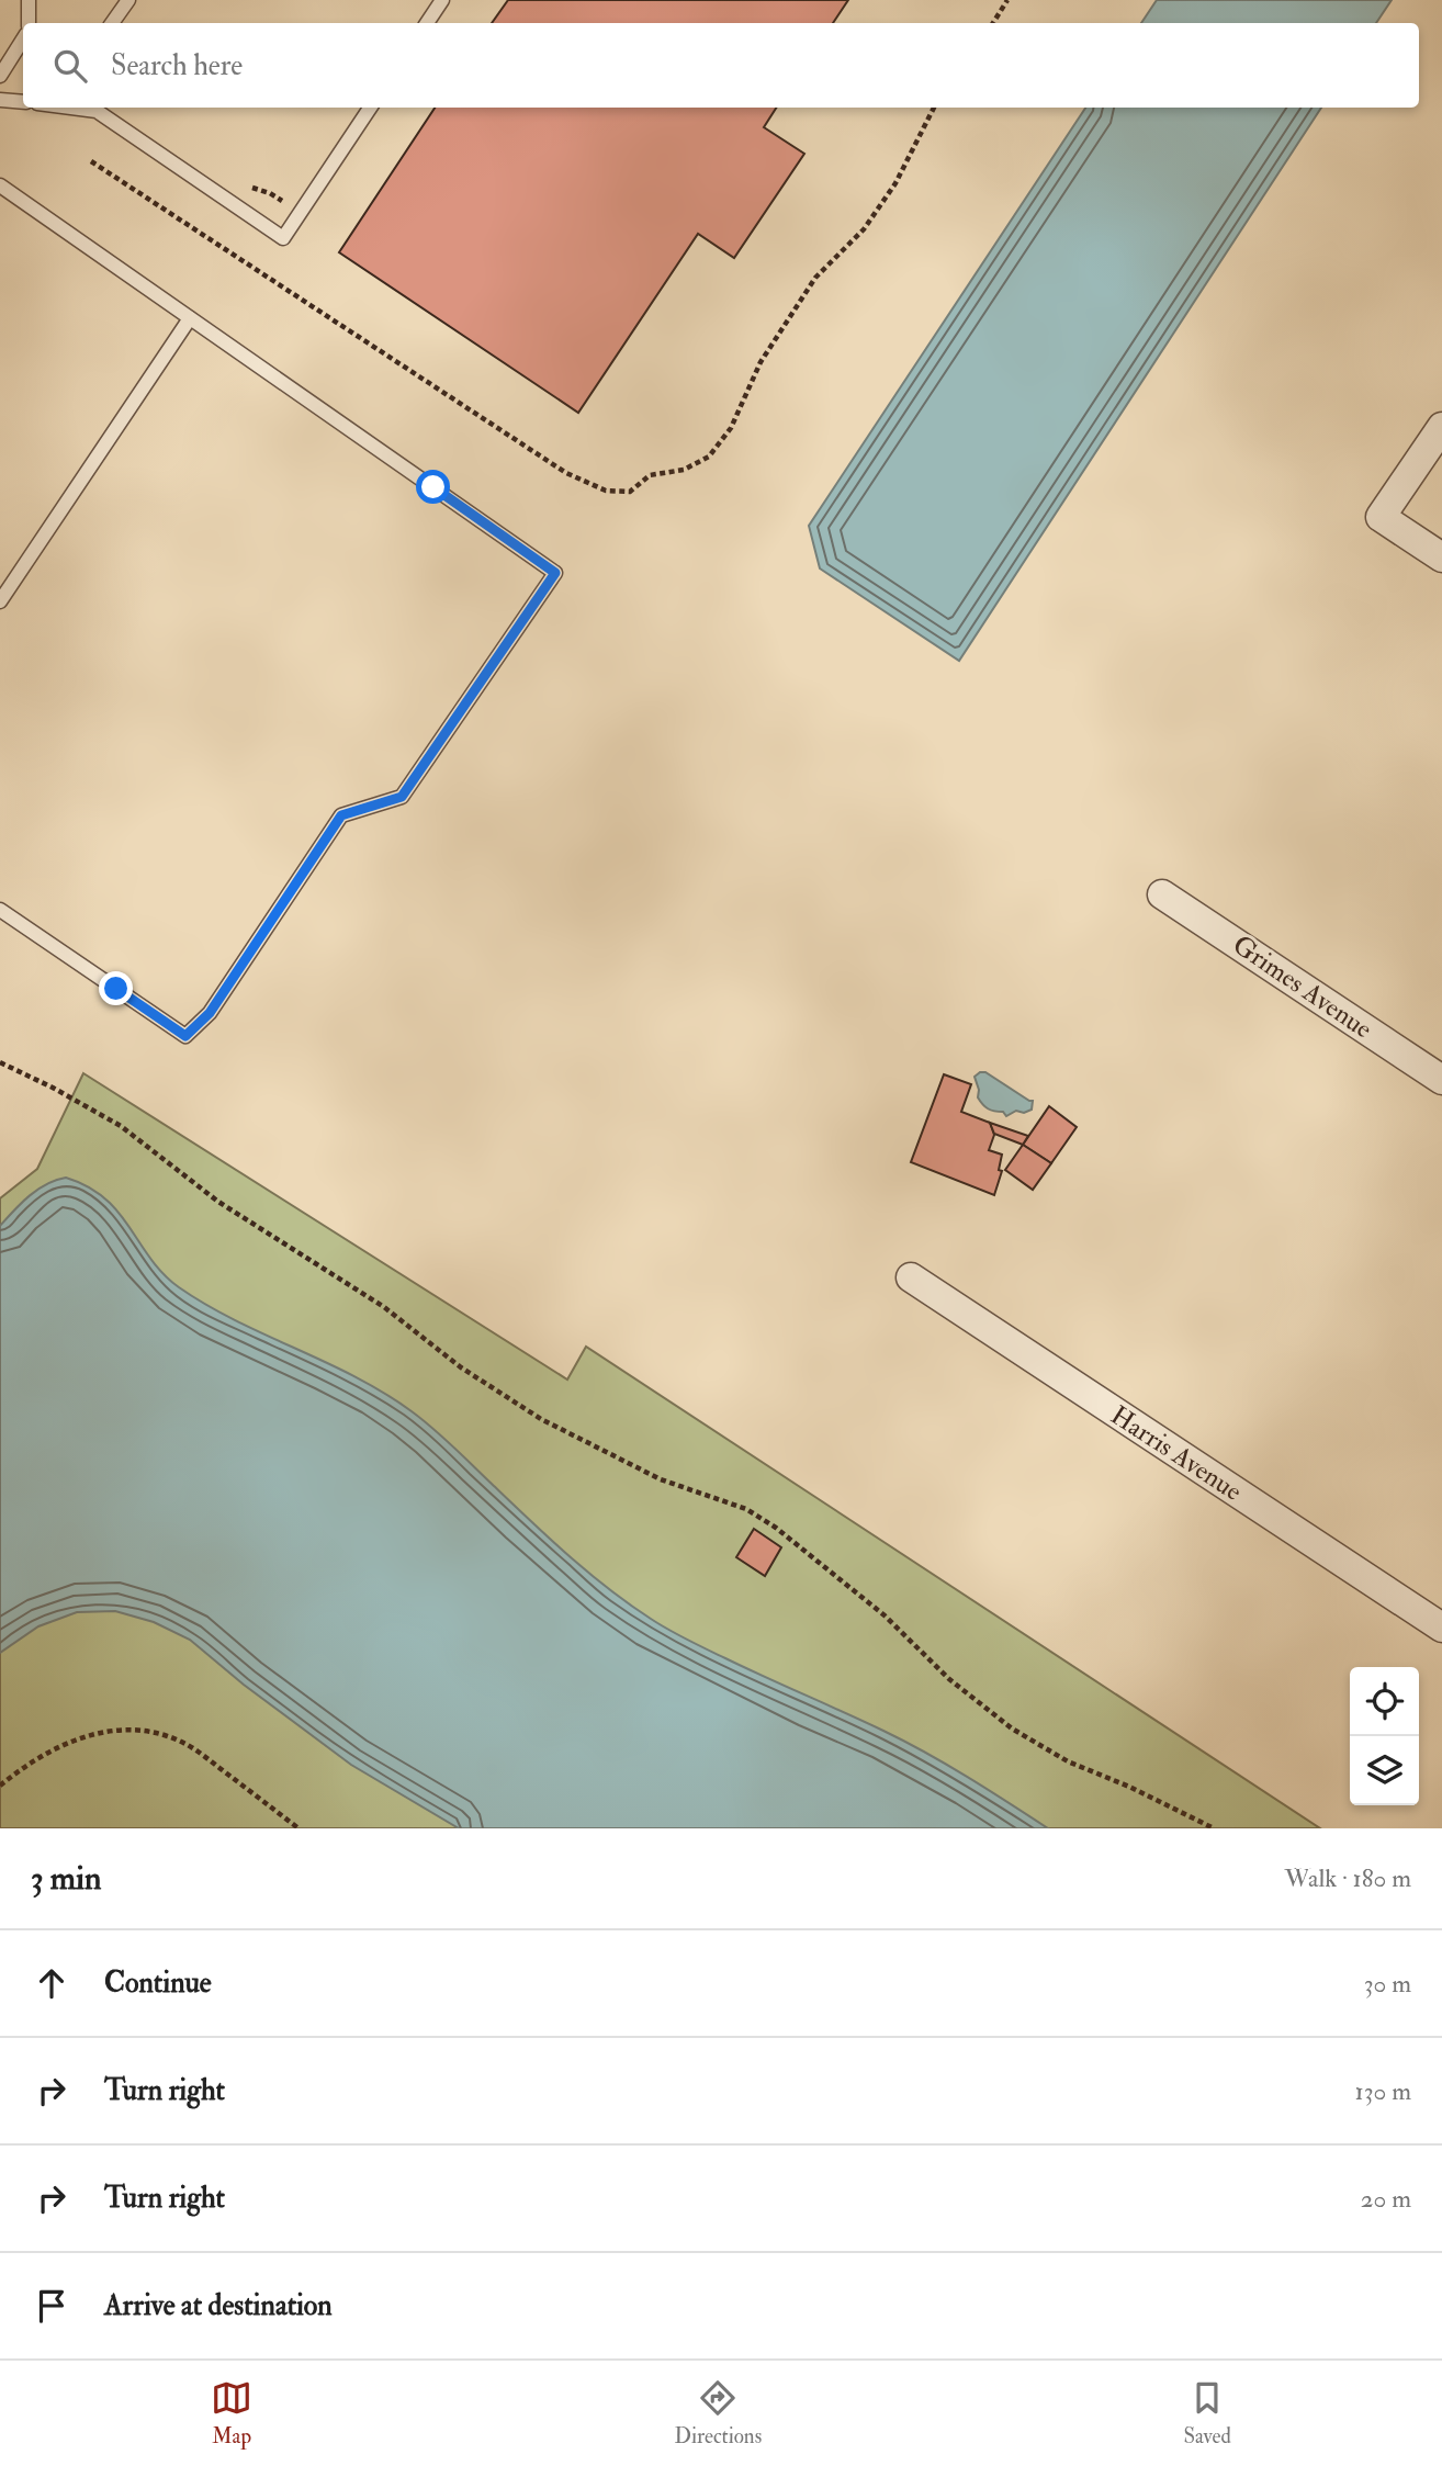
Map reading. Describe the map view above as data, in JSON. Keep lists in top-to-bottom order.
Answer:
{
  "streets": {
    "street": ["Grimes Avenue", "Harris Avenue"]
  },
  "page": {
    "search": "Search here",
    "heading": ["3 min", "Walk · 180 m"],
    "list": [
      ["Continue", "30 m"],
      ["Turn right", "130 m"],
      ["Turn right", "20 m"],
      "Arrive at destination"
    ],
    "nav": ["Map", "Directions", "Saved"]
  }
}
